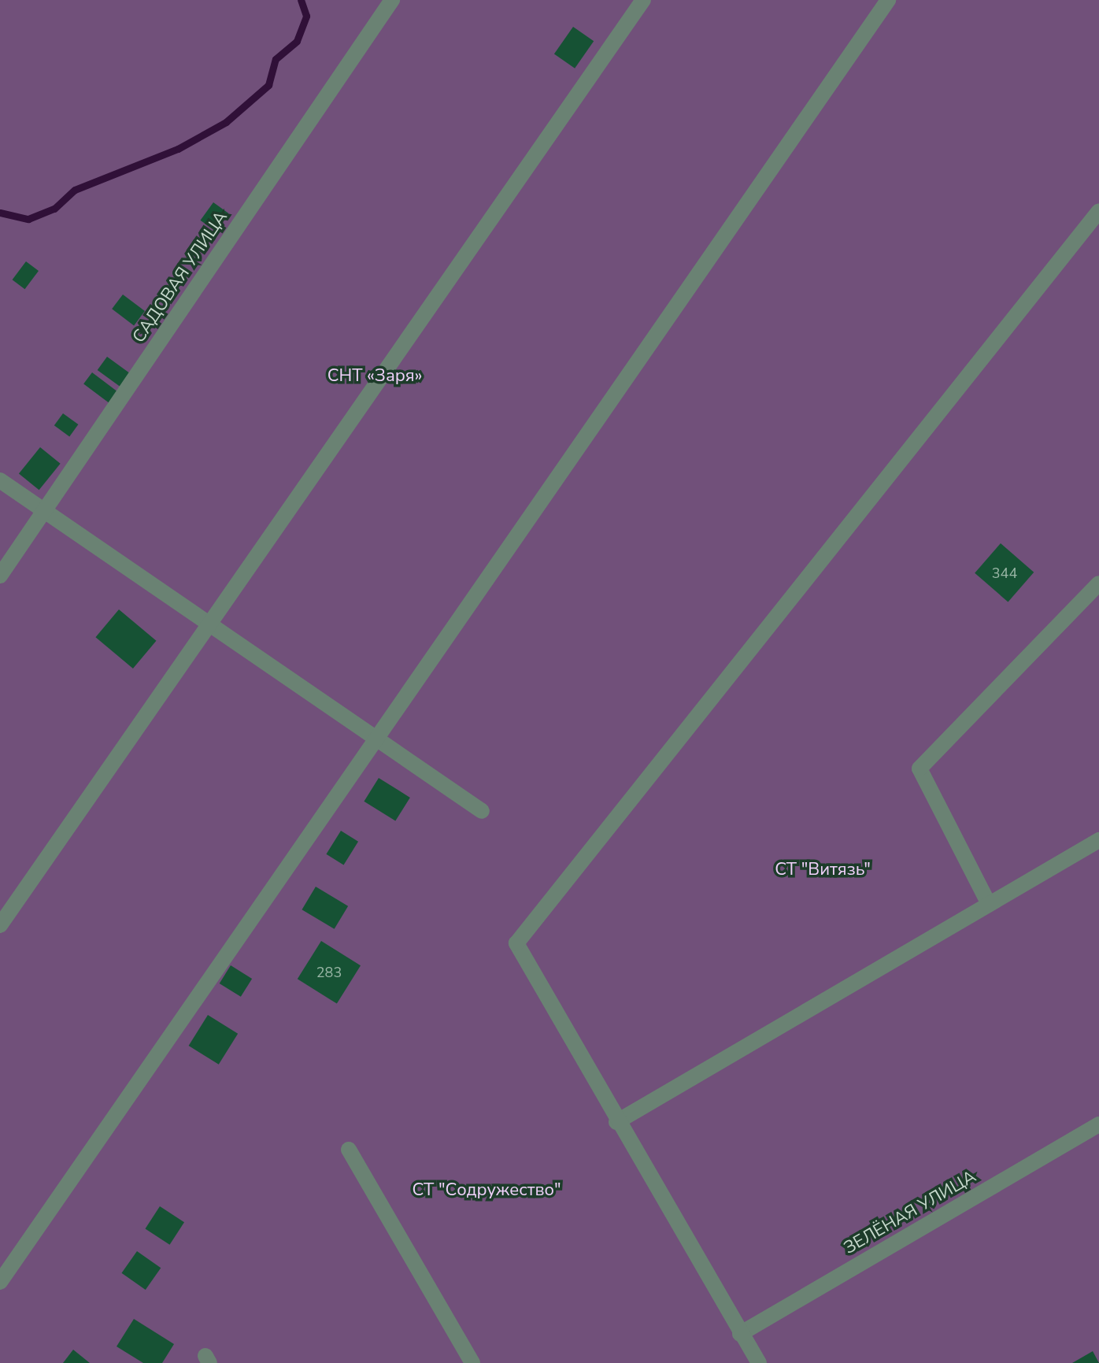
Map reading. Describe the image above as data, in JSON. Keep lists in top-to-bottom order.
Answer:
{
  "streets": {
    "street": ["САДОВАЯ УЛИЦА", "ЗЕЛЁНАЯ УЛИЦА"]
  },
  "parks": ["СНТ «Заря»", "СТ \"Витязь\"", "СТ \"Содружество\""],
  "house_numbers": ["344", "283"]
}
